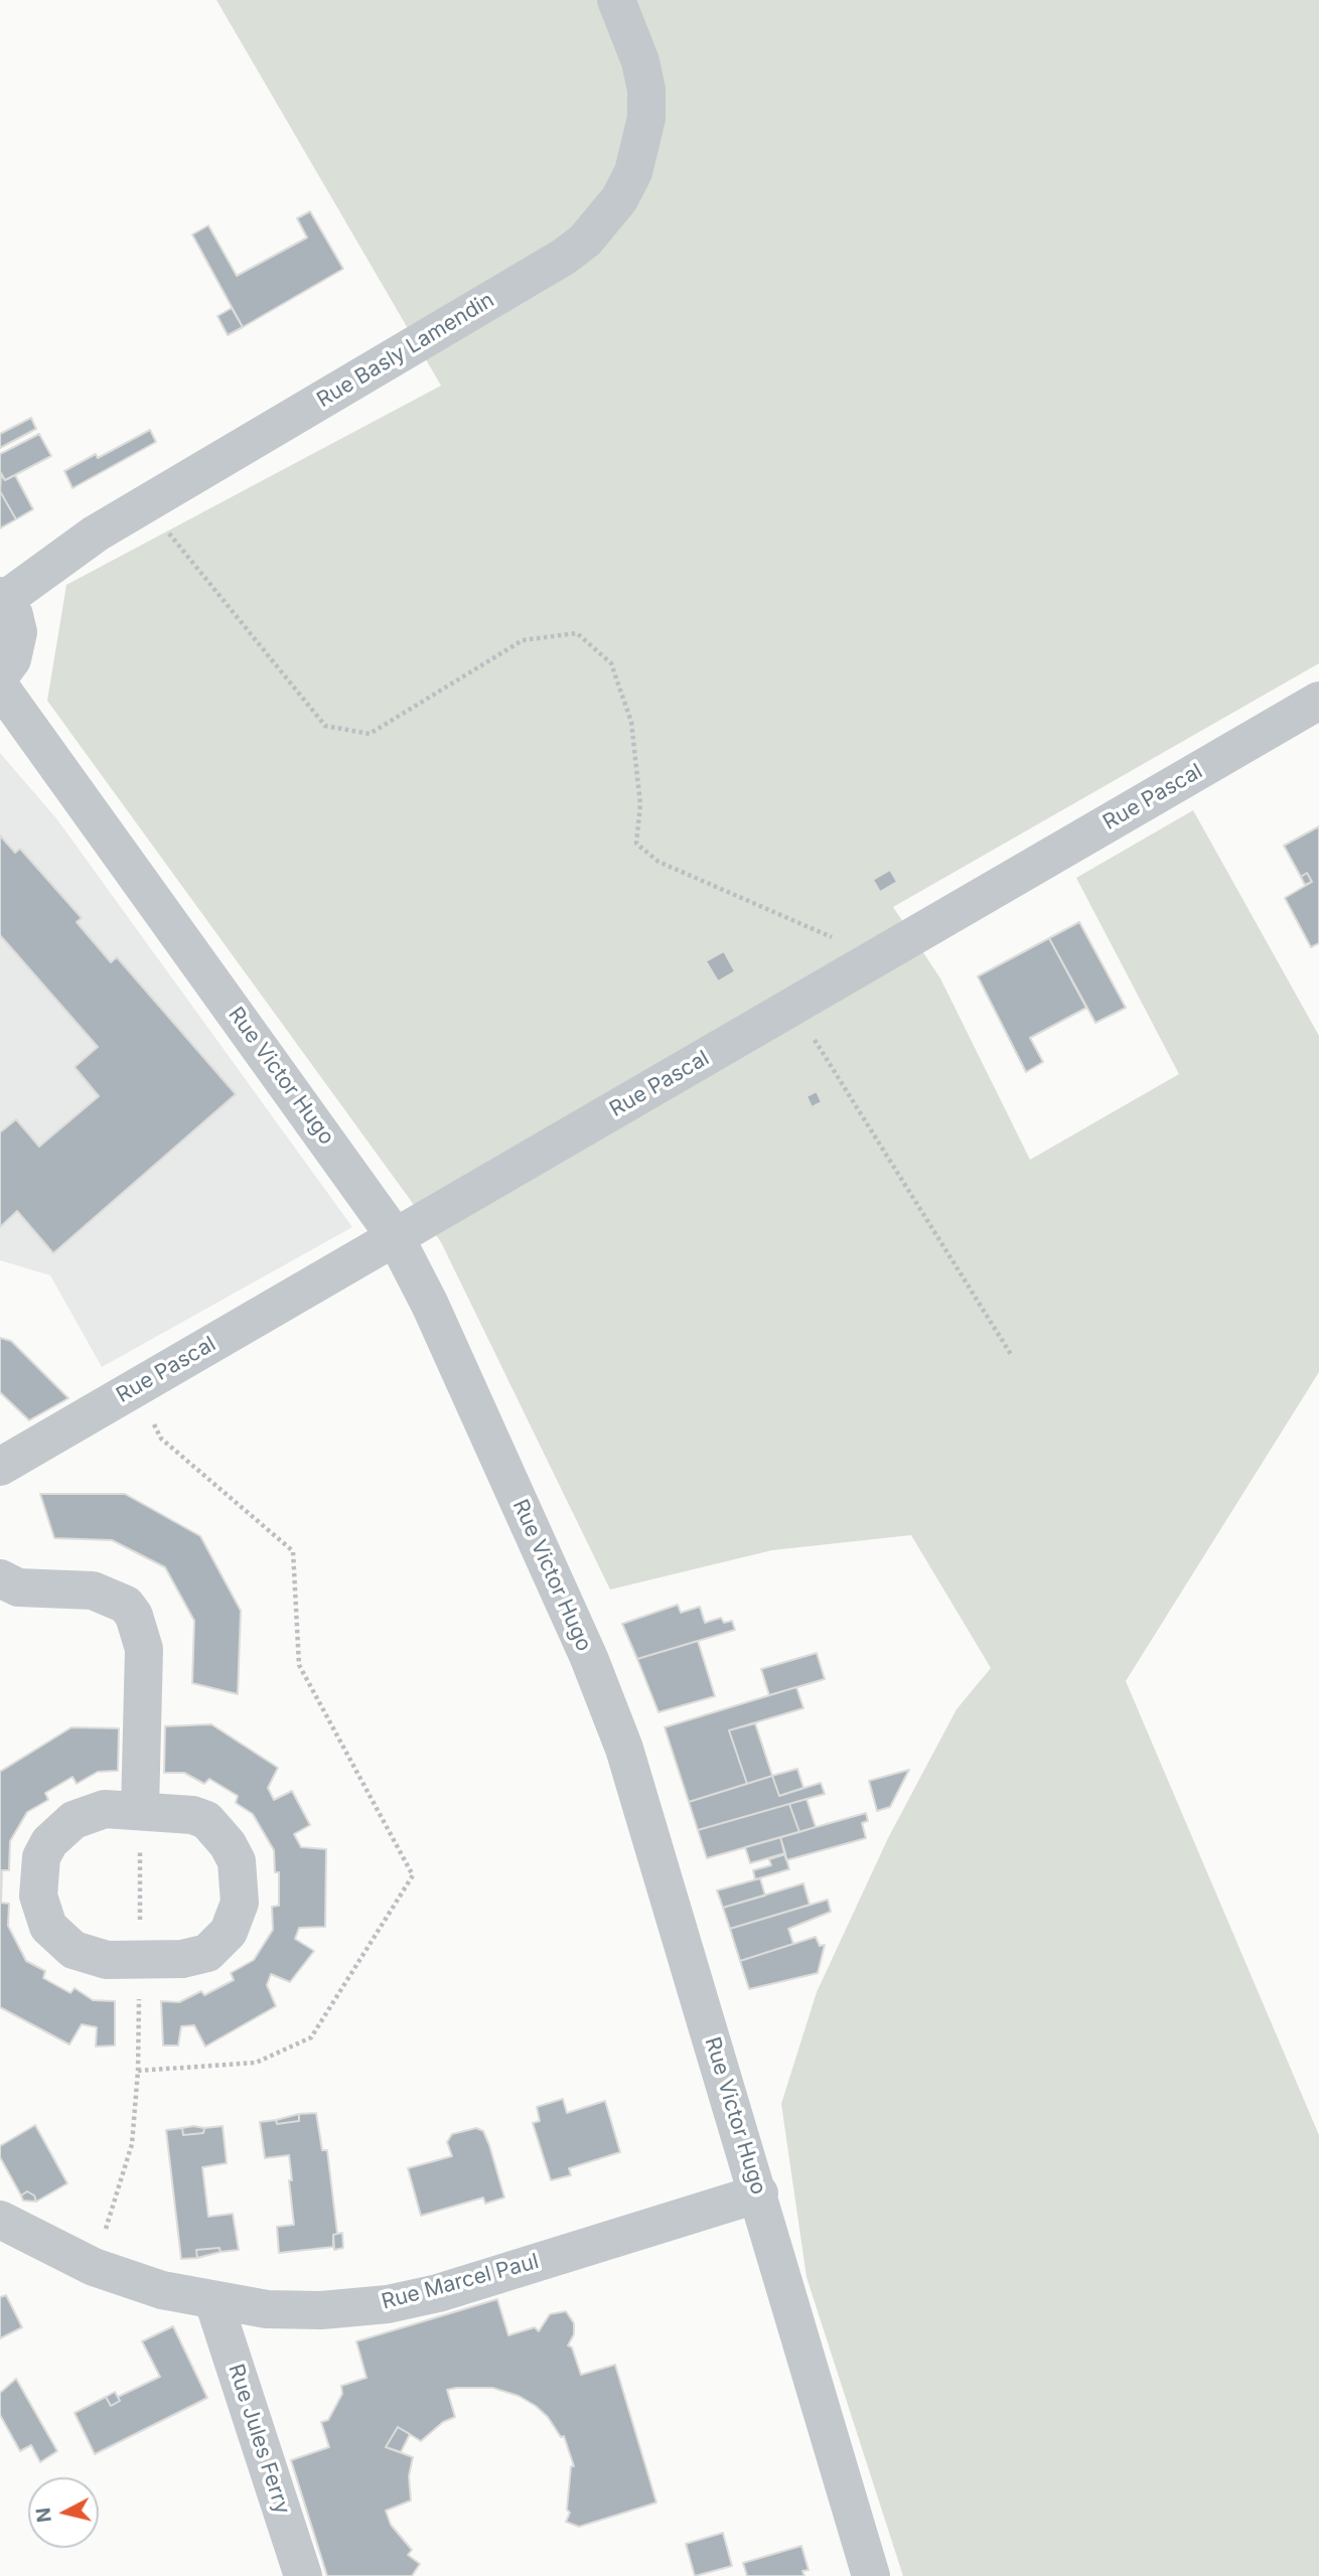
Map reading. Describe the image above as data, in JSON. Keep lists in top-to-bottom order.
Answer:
{
  "streets": {
    "street": [
      "Rue Basly Lamendin",
      "Rue Pascal",
      "Rue Victor Hugo",
      "Rue Marcel Paul",
      "Rue Jules Ferry"
    ]
  },
  "crossings": [
    ["Rue Pascal", "Rue Victor Hugo"],
    ["Rue Victor Hugo", "Rue Marcel Paul"],
    ["Rue Marcel Paul", "Rue Jules Ferry"]
  ],
  "north": "left"
}
